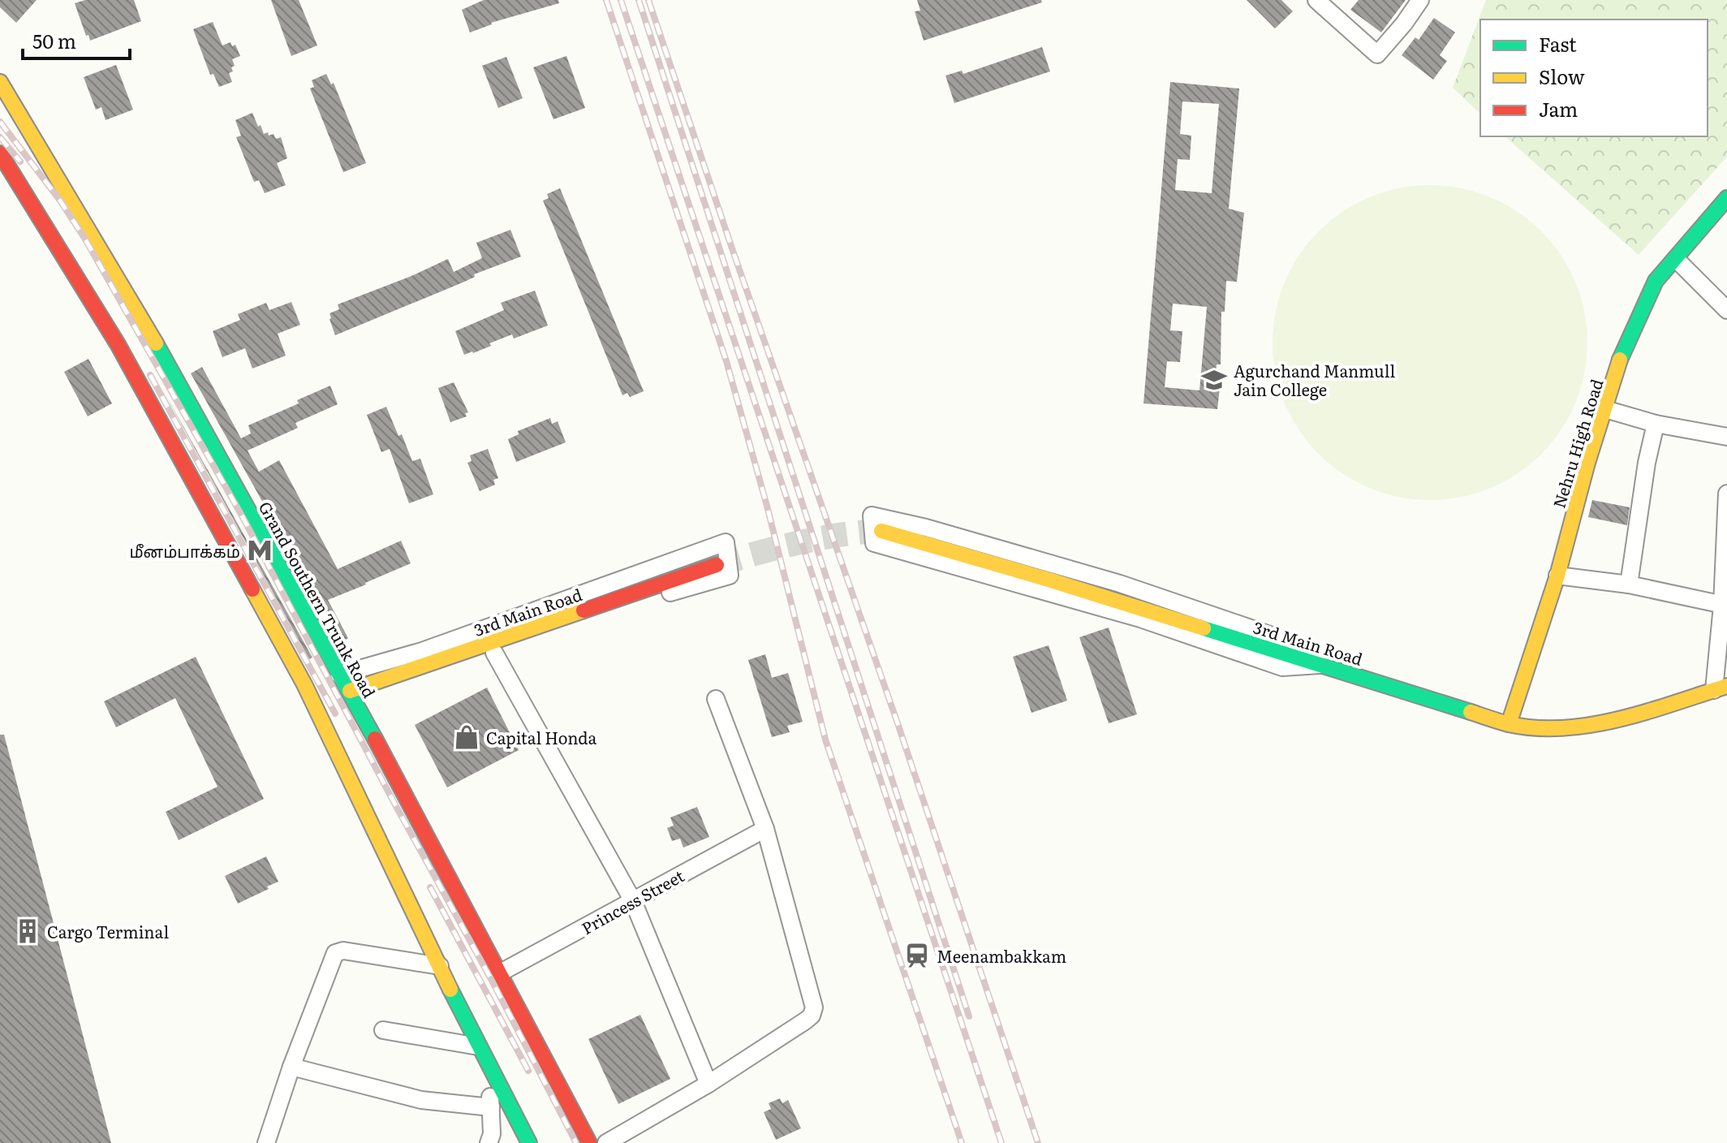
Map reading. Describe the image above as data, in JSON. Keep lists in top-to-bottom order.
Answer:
{
  "streets": {
    "main road": ["Nehru High Road", "Grand Southern Trunk Road", "3rd Main Road"],
    "street": ["Princess Street"]
  },
  "crossings": [
    ["Nehru High Road", "3rd Main Road"],
    ["Grand Southern Trunk Road", "3rd Main Road"],
    ["Grand Southern Trunk Road", "Princess Street"]
  ],
  "places": {
    "school or university": ["Agurchand Manmull Jain College"],
    "metro station": ["மீனம்பாக்கம்"],
    "shop": ["Capital Honda"],
    "building": ["Cargo Terminal"],
    "station": ["Meenambakkam"]
  },
  "legend": ["Fast", "Slow", "Jam"],
  "scale_bar": "50 m"
}
